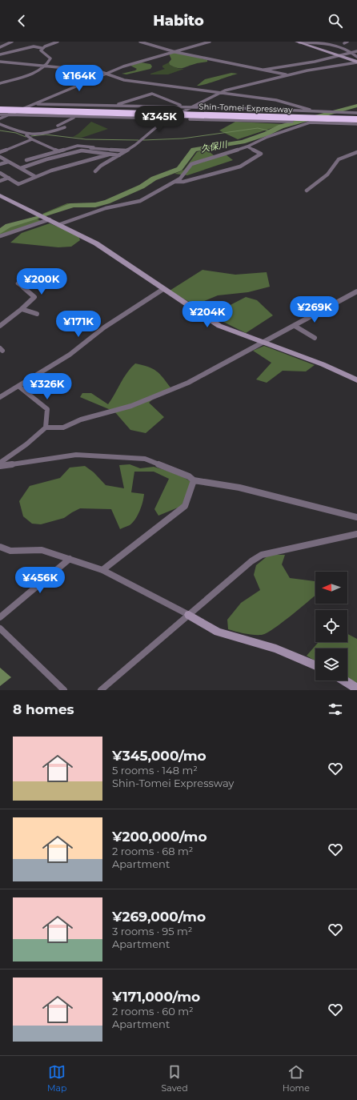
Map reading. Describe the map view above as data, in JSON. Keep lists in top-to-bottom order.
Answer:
{
  "streets": {
    "highway": ["Shin-Tomei Expressway"]
  },
  "water": ["久保川"],
  "north": "left",
  "page": {
    "header": "Habito",
    "price": [
      "¥164K",
      "¥345K",
      "¥200K",
      "¥269K",
      "¥204K",
      "¥171K",
      "¥326K",
      "¥456K"
    ],
    "heading": "8 homes",
    "list": [
      {
        "name": "¥345,000/mo",
        "note": "5 rooms · 148 m² · Shin-Tomei Expressway"
      },
      {
        "name": "¥200,000/mo",
        "note": "2 rooms · 68 m² · Apartment"
      },
      {
        "name": "¥269,000/mo",
        "note": "3 rooms · 95 m² · Apartment"
      },
      {
        "name": "¥171,000/mo",
        "note": "2 rooms · 60 m² · Apartment"
      }
    ],
    "tabs": ["Map", "Saved", "Home"]
  }
}
